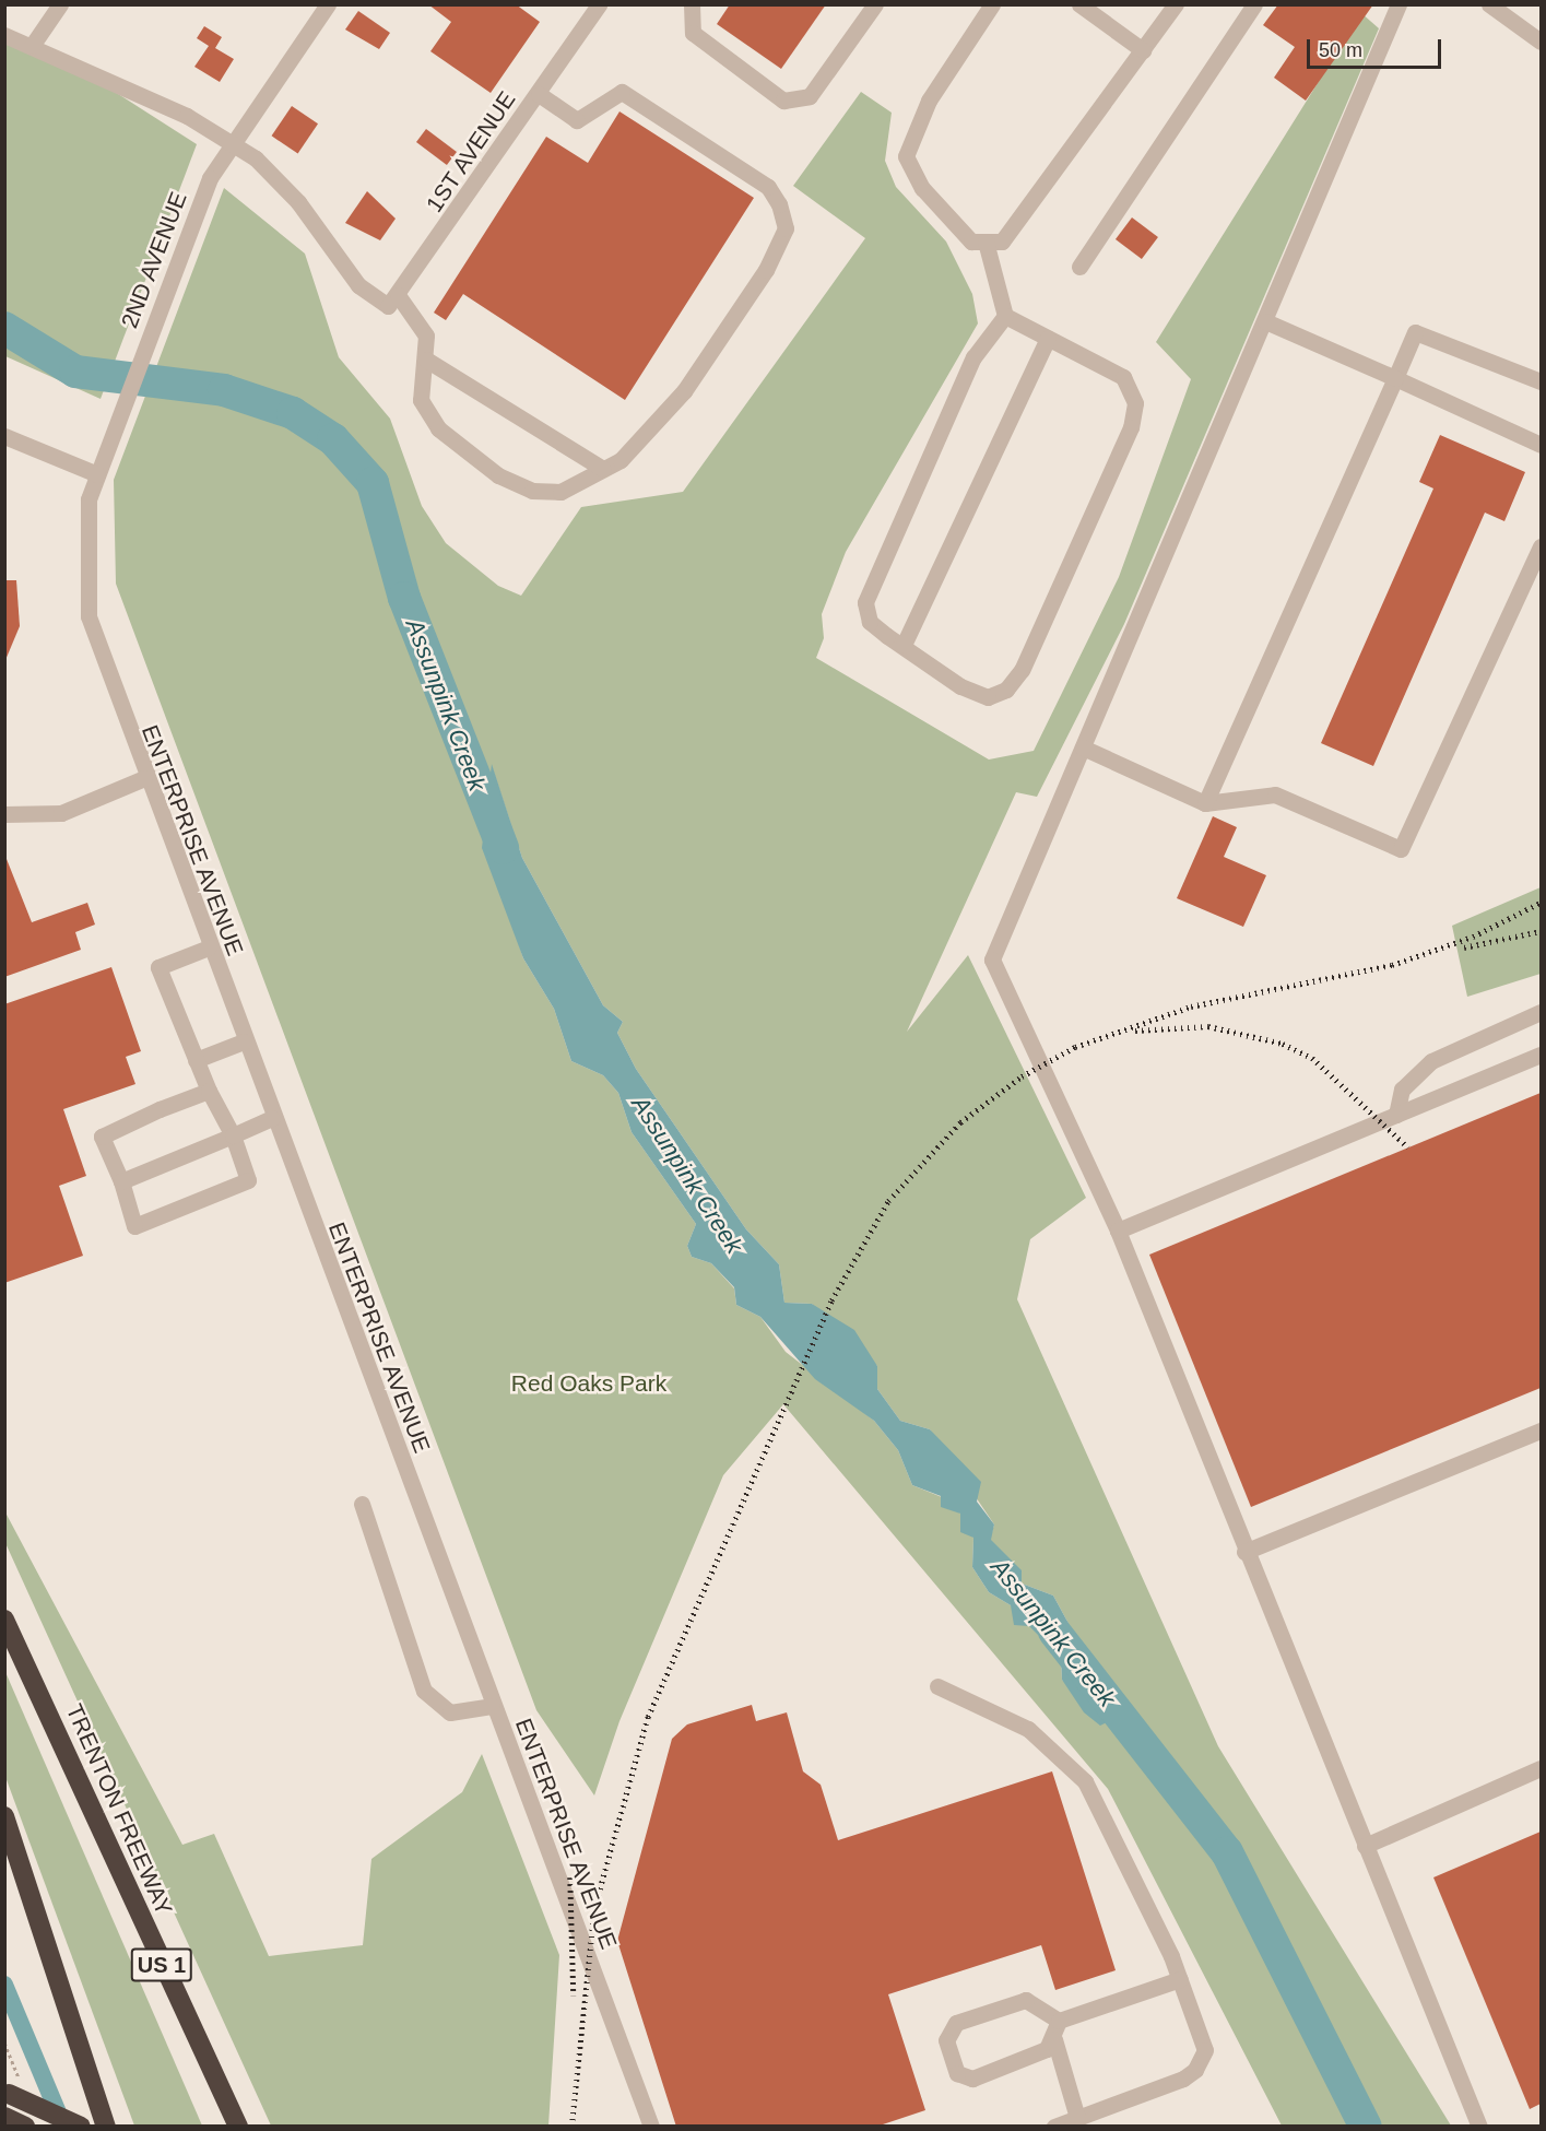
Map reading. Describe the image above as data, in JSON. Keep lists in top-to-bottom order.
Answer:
{
  "streets": {
    "highway": ["TRENTON FREEWAY", "US 1"],
    "street": ["1ST AVENUE", "2ND AVENUE", "ENTERPRISE AVENUE"]
  },
  "crossings": [
    ["2ND AVENUE", "ENTERPRISE AVENUE"]
  ],
  "water": ["Assunpink Creek"],
  "parks": ["Red Oaks Park"],
  "scale_bar": "50 m"
}
